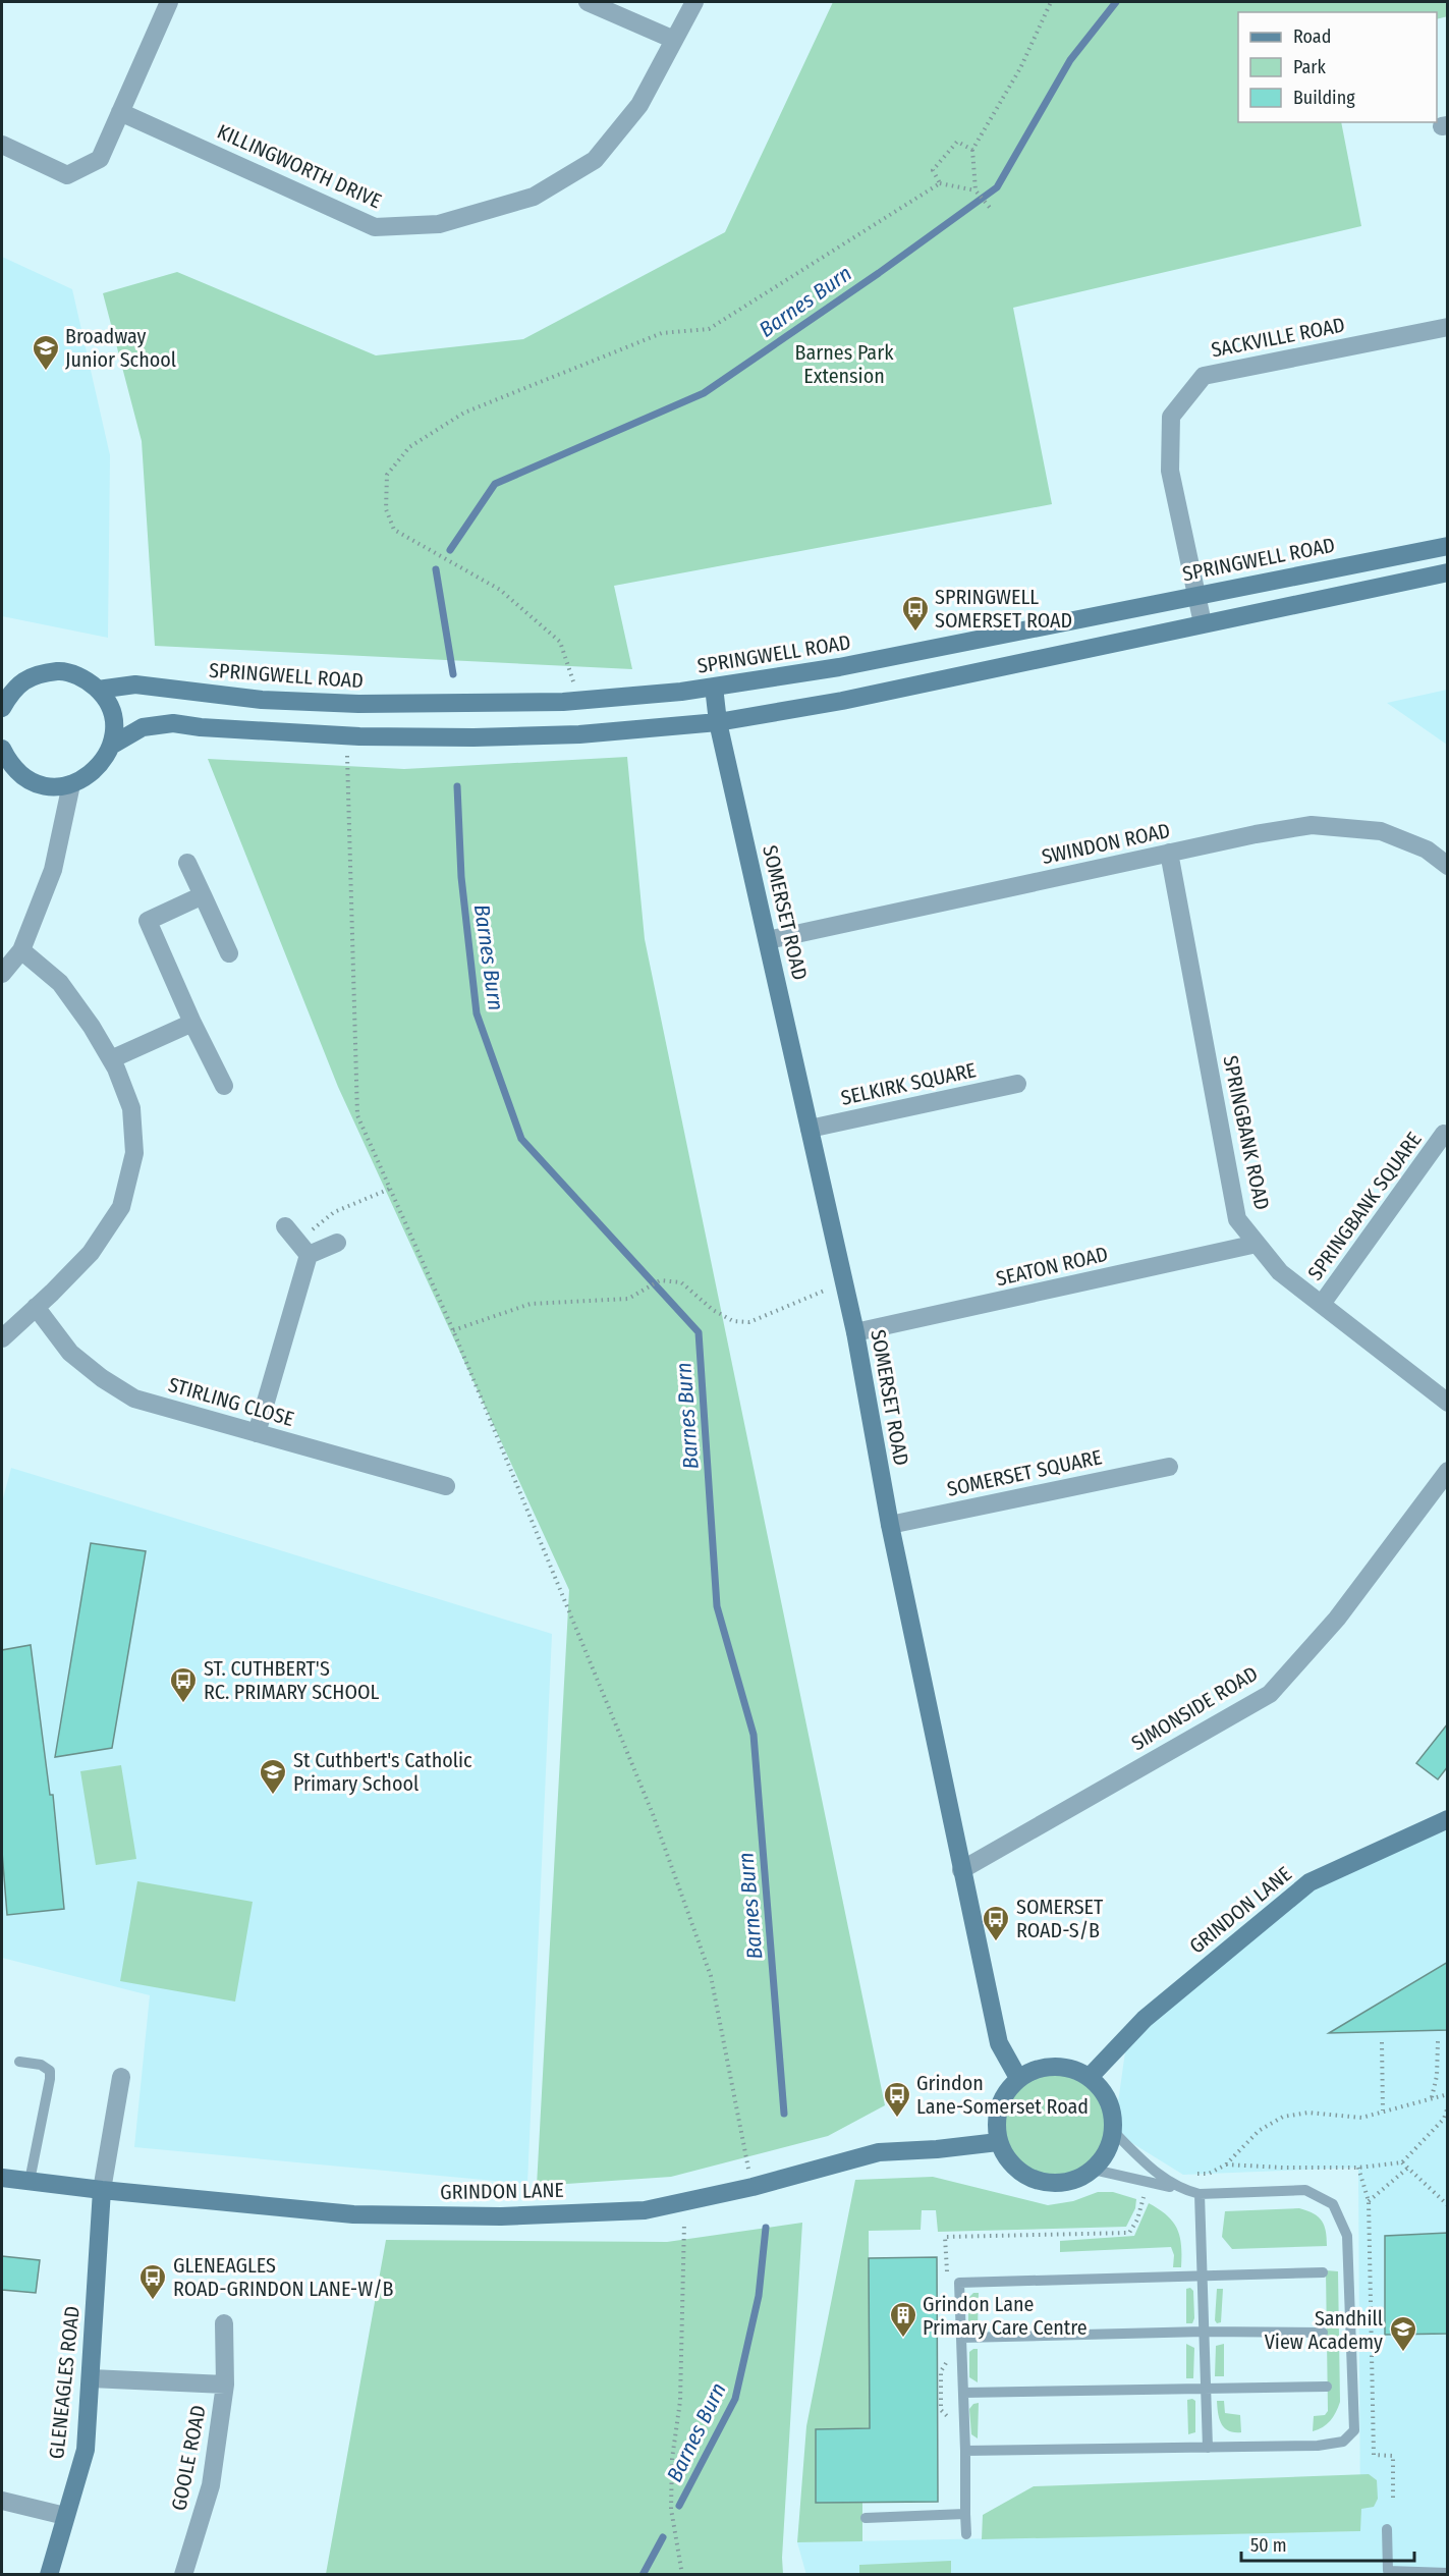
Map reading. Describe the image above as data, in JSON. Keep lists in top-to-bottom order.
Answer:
{
  "streets": {
    "street": [
      "KILLINGWORTH DRIVE",
      "SACKVILLE ROAD",
      "SPRINGWELL ROAD",
      "SWINDON ROAD",
      "SOMERSET ROAD",
      "SELKIRK SQUARE",
      "SPRINGBANK ROAD",
      "SPRINGBANK SQUARE",
      "SEATON ROAD",
      "STIRLING CLOSE",
      "SOMERSET SQUARE",
      "SIMONSIDE ROAD",
      "GRINDON LANE",
      "GLENEAGLES ROAD",
      "GOOLE ROAD"
    ]
  },
  "crossings": [
    ["SACKVILLE ROAD", "SPRINGWELL ROAD"],
    ["SPRINGWELL ROAD", "SOMERSET ROAD"],
    ["SWINDON ROAD", "SOMERSET ROAD"],
    ["SWINDON ROAD", "SPRINGBANK ROAD"],
    ["SOMERSET ROAD", "SELKIRK SQUARE"],
    ["SOMERSET ROAD", "SEATON ROAD"],
    ["SOMERSET ROAD", "SOMERSET SQUARE"],
    ["SOMERSET ROAD", "SIMONSIDE ROAD"],
    ["SOMERSET ROAD", "GRINDON LANE"],
    ["SPRINGBANK ROAD", "SPRINGBANK SQUARE"],
    ["SPRINGBANK ROAD", "SEATON ROAD"],
    ["GRINDON LANE", "GLENEAGLES ROAD"],
    ["GLENEAGLES ROAD", "GOOLE ROAD"]
  ],
  "water": ["Barnes Burn"],
  "parks": ["Barnes Park Extension"],
  "places": {
    "school or university": ["Broadway Junior School", "St Cuthbert's Catholic Primary School", "Sandhill View Academy"],
    "bus stop": [
      "SPRINGWELL SOMERSET ROAD",
      "ST. CUTHBERT'S RC. PRIMARY SCHOOL",
      "SOMERSET ROAD-S/B",
      "Grindon Lane-Somerset Road",
      "GLENEAGLES ROAD-GRINDON LANE-W/B"
    ],
    "building": ["Grindon Lane Primary Care Centre"]
  },
  "legend": ["Road", "Park", "Building"],
  "scale_bar": "50 m"
}
